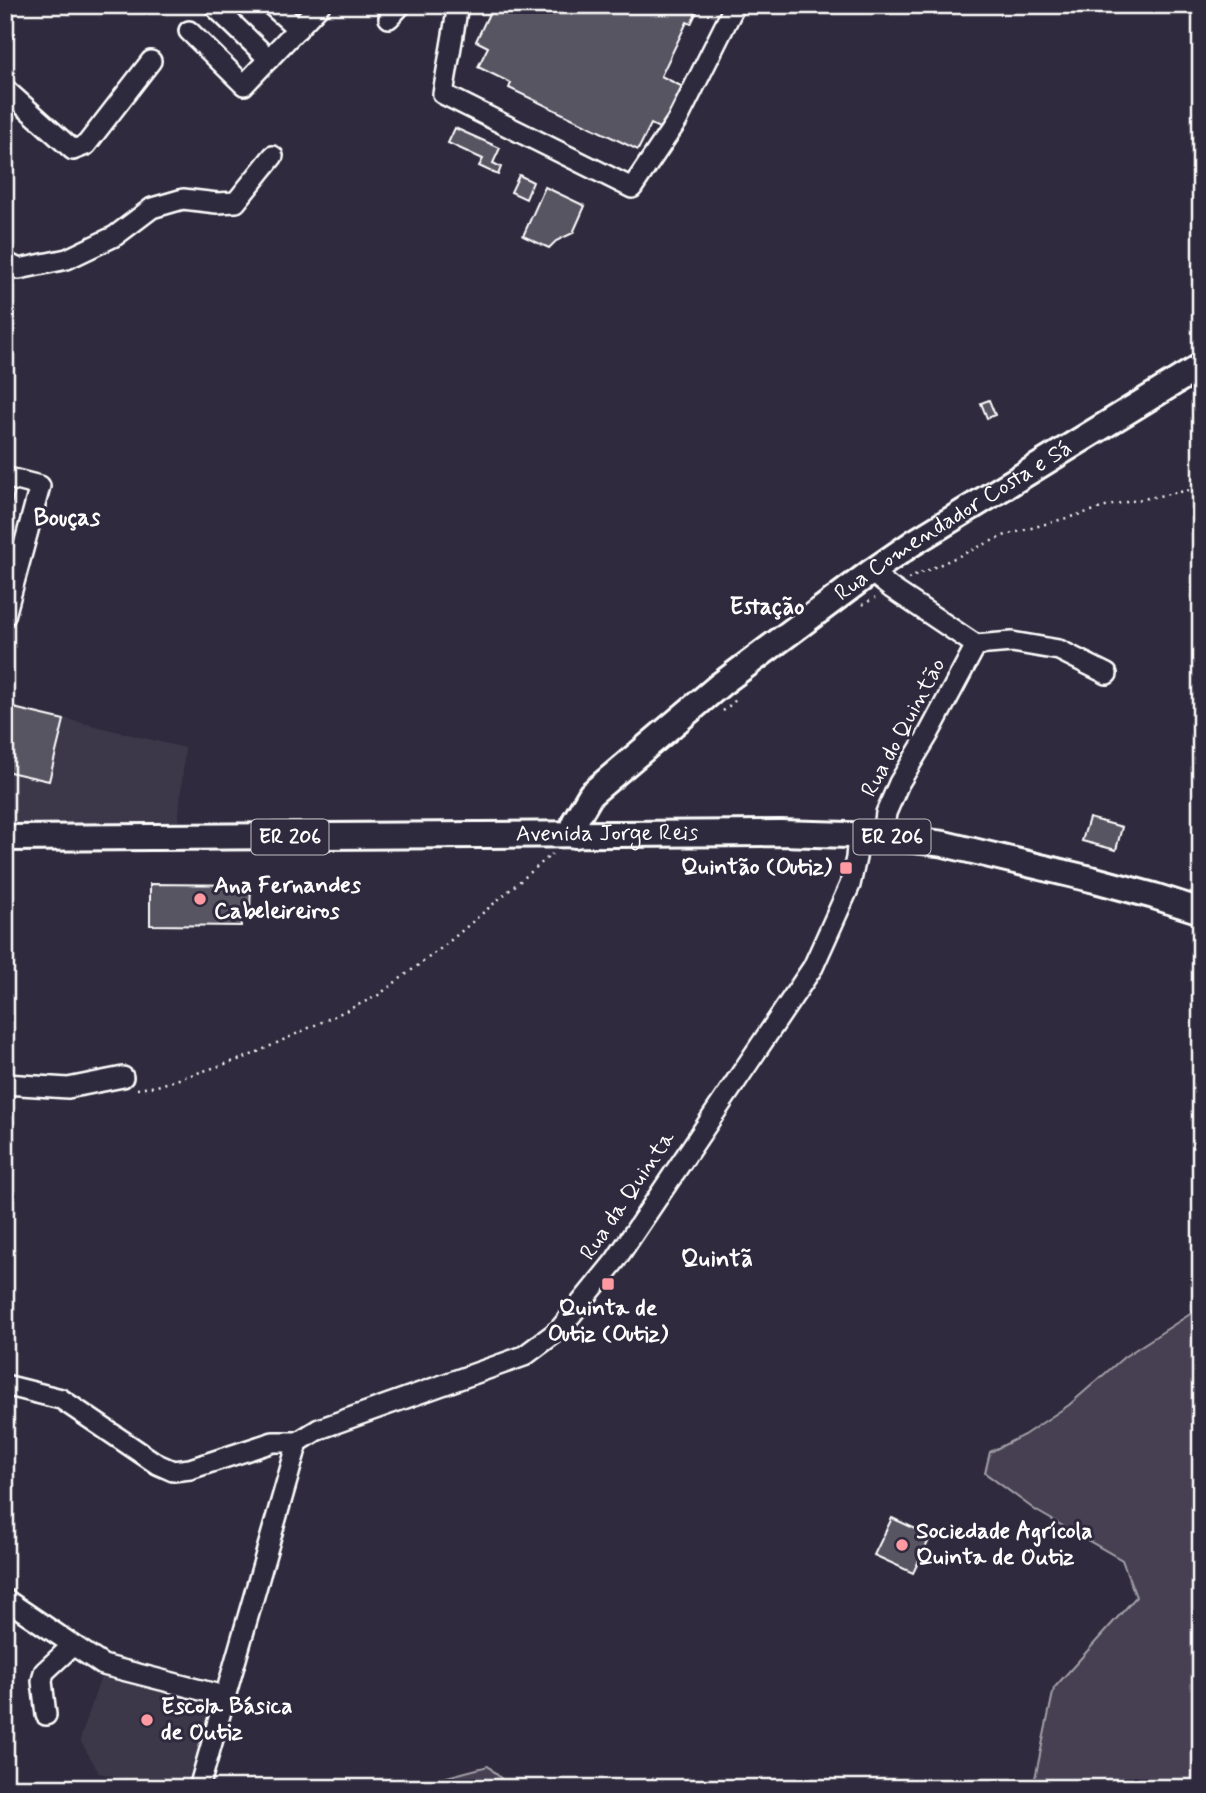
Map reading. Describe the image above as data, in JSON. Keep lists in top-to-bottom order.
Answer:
{
  "streets": {
    "main road": ["Rua Comendador Costa e Sá", "Avenida Jorge Reis", "ER 206"],
    "street": ["Rua do Quintão", "Rua da Quinta"]
  },
  "crossings": [
    ["Rua Comendador Costa e Sá", "Avenida Jorge Reis"],
    ["Rua do Quintão", "Avenida Jorge Reis"],
    ["Avenida Jorge Reis", "Rua da Quinta"]
  ],
  "districts": ["Bouças", "Estação", "Quintã"],
  "places": {
    "transit": ["Quintão (Outiz)", "Quinta de Outiz (Outiz)"],
    "other": ["Ana Fernandes Cabeleireiros", "Sociedade Agrícola Quinta de Outiz", "Escola Básica de Outiz"]
  }
}
